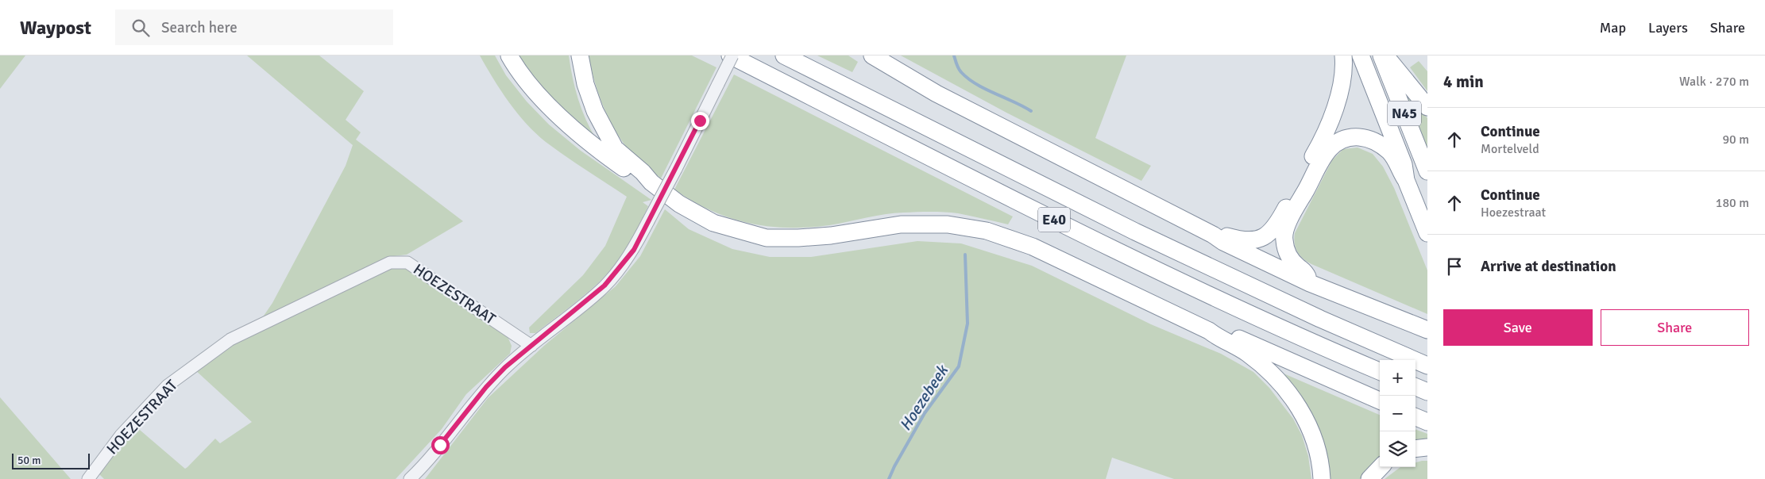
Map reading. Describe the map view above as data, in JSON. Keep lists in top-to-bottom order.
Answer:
{
  "streets": {
    "highway": ["N45", "E40"],
    "street": ["HOEZESTRAAT"]
  },
  "water": ["Hoezebeek"],
  "scale_bar": "50 m",
  "page": {
    "header": "Waypost",
    "search": "Search here",
    "nav": ["Map", "Layers", "Share"],
    "heading": ["4 min", "Walk · 270 m"],
    "list": [
      ["Continue", "Mortelveld", "90 m"],
      ["Continue", "Hoezestraat", "180 m"],
      "Arrive at destination"
    ],
    "buttons": ["Save", "Share"],
    "map_buttons": ["+", "−"],
    "scale": "50 m"
  }
}
